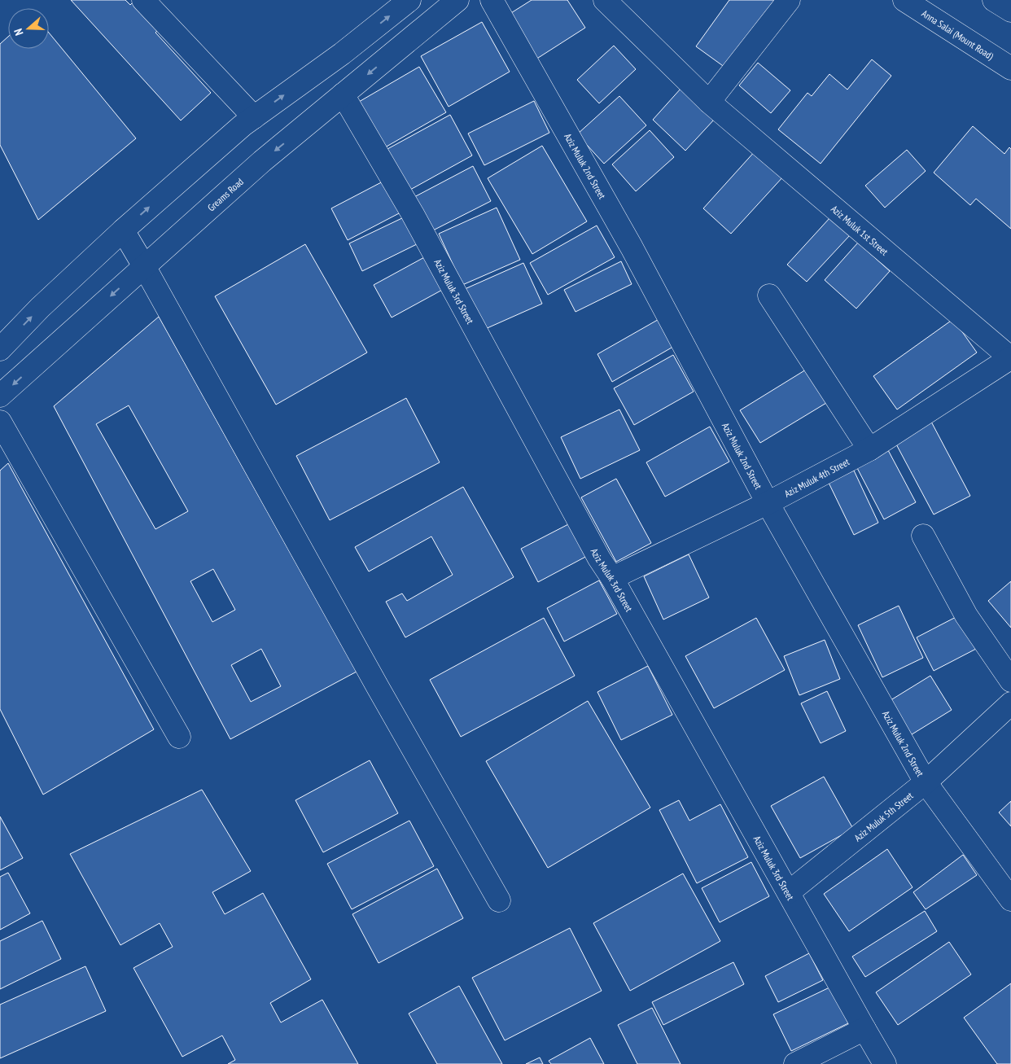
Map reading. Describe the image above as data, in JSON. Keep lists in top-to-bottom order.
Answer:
{
  "streets": {
    "street": [
      "Anna Salai (Mount Road)",
      "Aziz Muluk 2nd Street",
      "Greams Road",
      "Aziz Muluk 1st Street",
      "Aziz Muluk 3rd Street",
      "Aziz Muluk 4th Street",
      "Aziz Muluk 5th Street"
    ]
  },
  "crossings": [
    ["Aziz Muluk 2nd Street", "Aziz Muluk 4th Street"],
    ["Aziz Muluk 2nd Street", "Aziz Muluk 5th Street"],
    ["Greams Road", "Aziz Muluk 3rd Street"],
    ["Aziz Muluk 1st Street", "Aziz Muluk 4th Street"],
    ["Aziz Muluk 3rd Street", "Aziz Muluk 4th Street"],
    ["Aziz Muluk 3rd Street", "Aziz Muluk 5th Street"]
  ],
  "north": "left"
}
